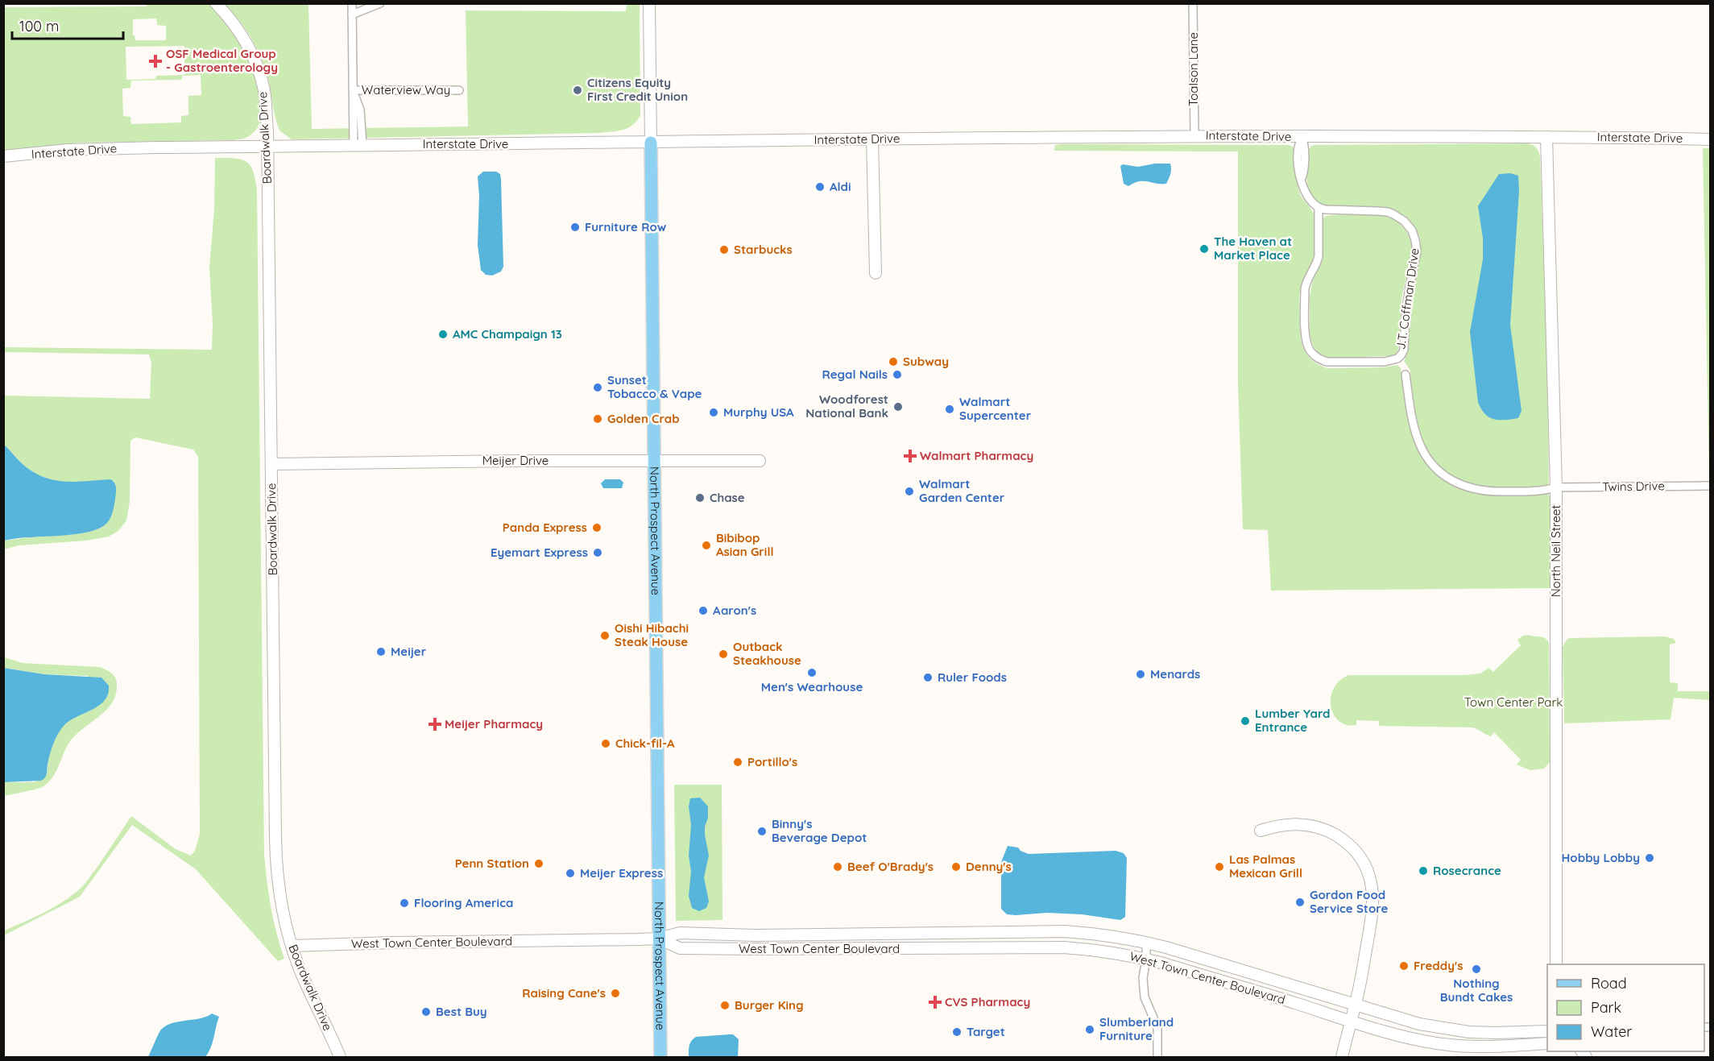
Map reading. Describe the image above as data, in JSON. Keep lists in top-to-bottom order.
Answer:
{
  "streets": {
    "main road": [
      "Interstate Drive",
      "Boardwalk Drive",
      "Meijer Drive",
      "North Prospect Avenue",
      "North Neil Street",
      "West Town Center Boulevard"
    ],
    "street": [
      "Toalson Lane",
      "Waterview Way",
      "J.T. Coffman Drive",
      "Twins Drive"
    ]
  },
  "crossings": [
    ["Toalson Lane", "Interstate Drive"],
    ["Waterview Way", "Interstate Drive"],
    ["Interstate Drive", "Boardwalk Drive"],
    ["Interstate Drive", "North Prospect Avenue"],
    ["Interstate Drive", "North Neil Street"],
    ["Boardwalk Drive", "Meijer Drive"],
    ["Boardwalk Drive", "West Town Center Boulevard"],
    ["Meijer Drive", "North Prospect Avenue"],
    ["Twins Drive", "North Neil Street"],
    ["North Prospect Avenue", "West Town Center Boulevard"]
  ],
  "parks": ["Town Center Park"],
  "places": {
    "health": [
      "OSF Medical Group - Gastroenterology",
      "Walmart Pharmacy",
      "Meijer Pharmacy",
      "CVS Pharmacy"
    ],
    "other": [
      "Citizens Equity First Credit Union",
      "Aldi",
      "Furniture Row",
      "The Haven at Market Place",
      "Starbucks",
      "AMC Champaign 13",
      "Subway",
      "Regal Nails",
      "Sunset Tobacco & Vape",
      "Woodforest National Bank",
      "Walmart Supercenter",
      "Murphy USA",
      "Golden Crab",
      "Walmart Garden Center",
      "Chase",
      "Panda Express",
      "Bibibop Asian Grill",
      "Eyemart Express",
      "Aaron's",
      "Oishi Hibachi Steak House",
      "Meijer",
      "Outback Steakhouse",
      "Men's Wearhouse",
      "Menards",
      "Ruler Foods",
      "Lumber Yard Entrance",
      "Chick-fil-A",
      "Portillo's",
      "Binny's Beverage Depot",
      "Hobby Lobby",
      "Penn Station",
      "Beef O'Brady's",
      "Denny's",
      "Las Palmas Mexican Grill",
      "Rosecrance",
      "Meijer Express",
      "Gordon Food Service Store",
      "Flooring America",
      "Freddy's",
      "Nothing Bundt Cakes",
      "Raising Cane's",
      "Burger King",
      "Best Buy",
      "Slumberland Furniture",
      "Target"
    ]
  },
  "legend": ["Road", "Park", "Water"],
  "scale_bar": "100 m"
}
